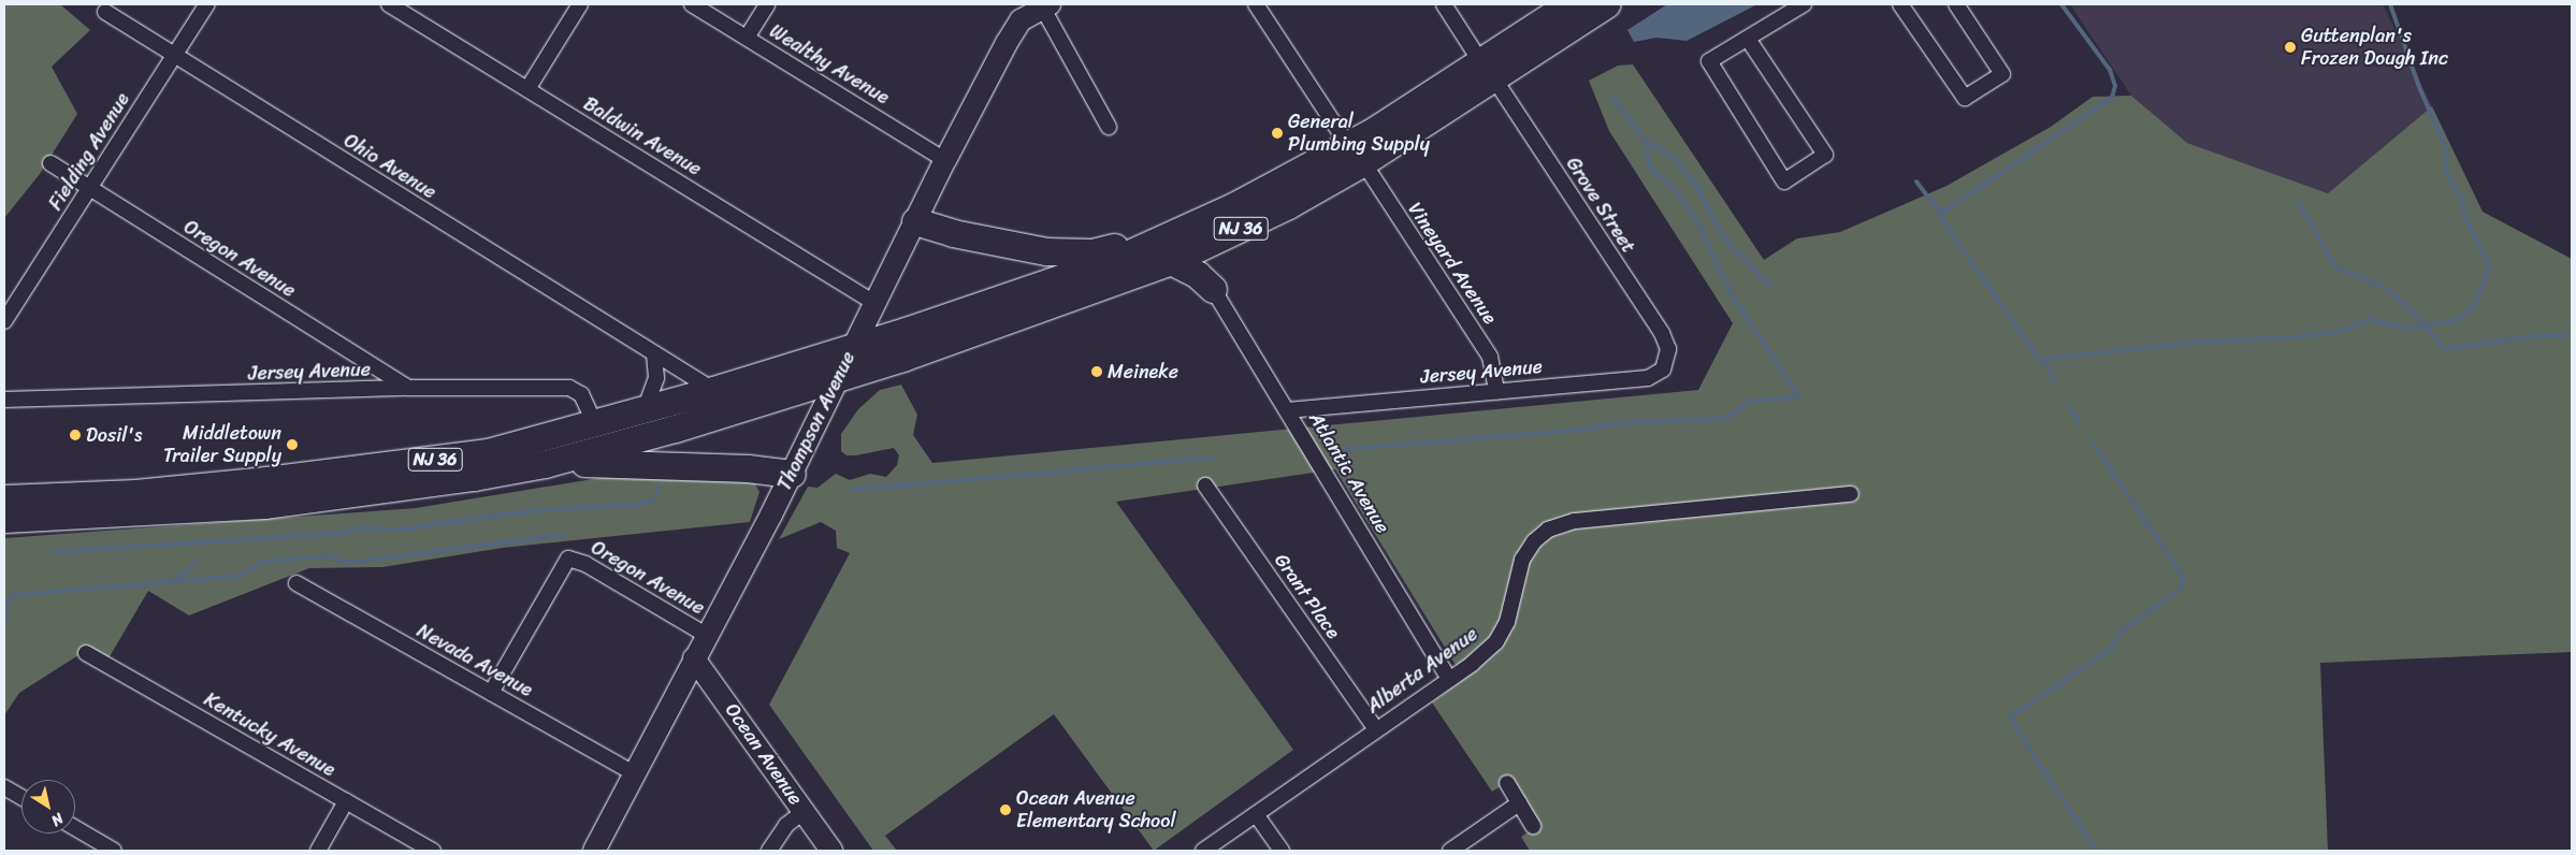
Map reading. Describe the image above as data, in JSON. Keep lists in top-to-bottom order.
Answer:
{
  "streets": {
    "highway": ["NJ 36"],
    "street": [
      "Wealthy Avenue",
      "Baldwin Avenue",
      "Fielding Avenue",
      "Ohio Avenue",
      "Grove Street",
      "Oregon Avenue",
      "Vineyard Avenue",
      "Jersey Avenue",
      "Thompson Avenue",
      "Atlantic Avenue",
      "Grant Place",
      "Nevada Avenue",
      "Alberta Avenue",
      "Kentucky Avenue",
      "Ocean Avenue"
    ]
  },
  "crossings": [
    ["Wealthy Avenue", "Thompson Avenue"],
    ["Baldwin Avenue", "Thompson Avenue"],
    ["Fielding Avenue", "Ohio Avenue"],
    ["Fielding Avenue", "Oregon Avenue"],
    ["Ohio Avenue", "NJ 36"],
    ["Grove Street", "NJ 36"],
    ["Grove Street", "Jersey Avenue"],
    ["NJ 36", "Vineyard Avenue"],
    ["NJ 36", "Jersey Avenue"],
    ["NJ 36", "Thompson Avenue"],
    ["Oregon Avenue", "Jersey Avenue"],
    ["Oregon Avenue", "Thompson Avenue"],
    ["Oregon Avenue", "Nevada Avenue"],
    ["Vineyard Avenue", "Jersey Avenue"],
    ["Jersey Avenue", "Atlantic Avenue"],
    ["Thompson Avenue", "Nevada Avenue"],
    ["Thompson Avenue", "Ocean Avenue"],
    ["Atlantic Avenue", "Alberta Avenue"],
    ["Grant Place", "Alberta Avenue"]
  ],
  "places": [
    "Guttenplan's Frozen Dough Inc",
    "General Plumbing Supply",
    "Meineke",
    "Dosil's",
    "Middletown Trailer Supply",
    "Ocean Avenue Elementary School"
  ],
  "north": "bottom right"
}
